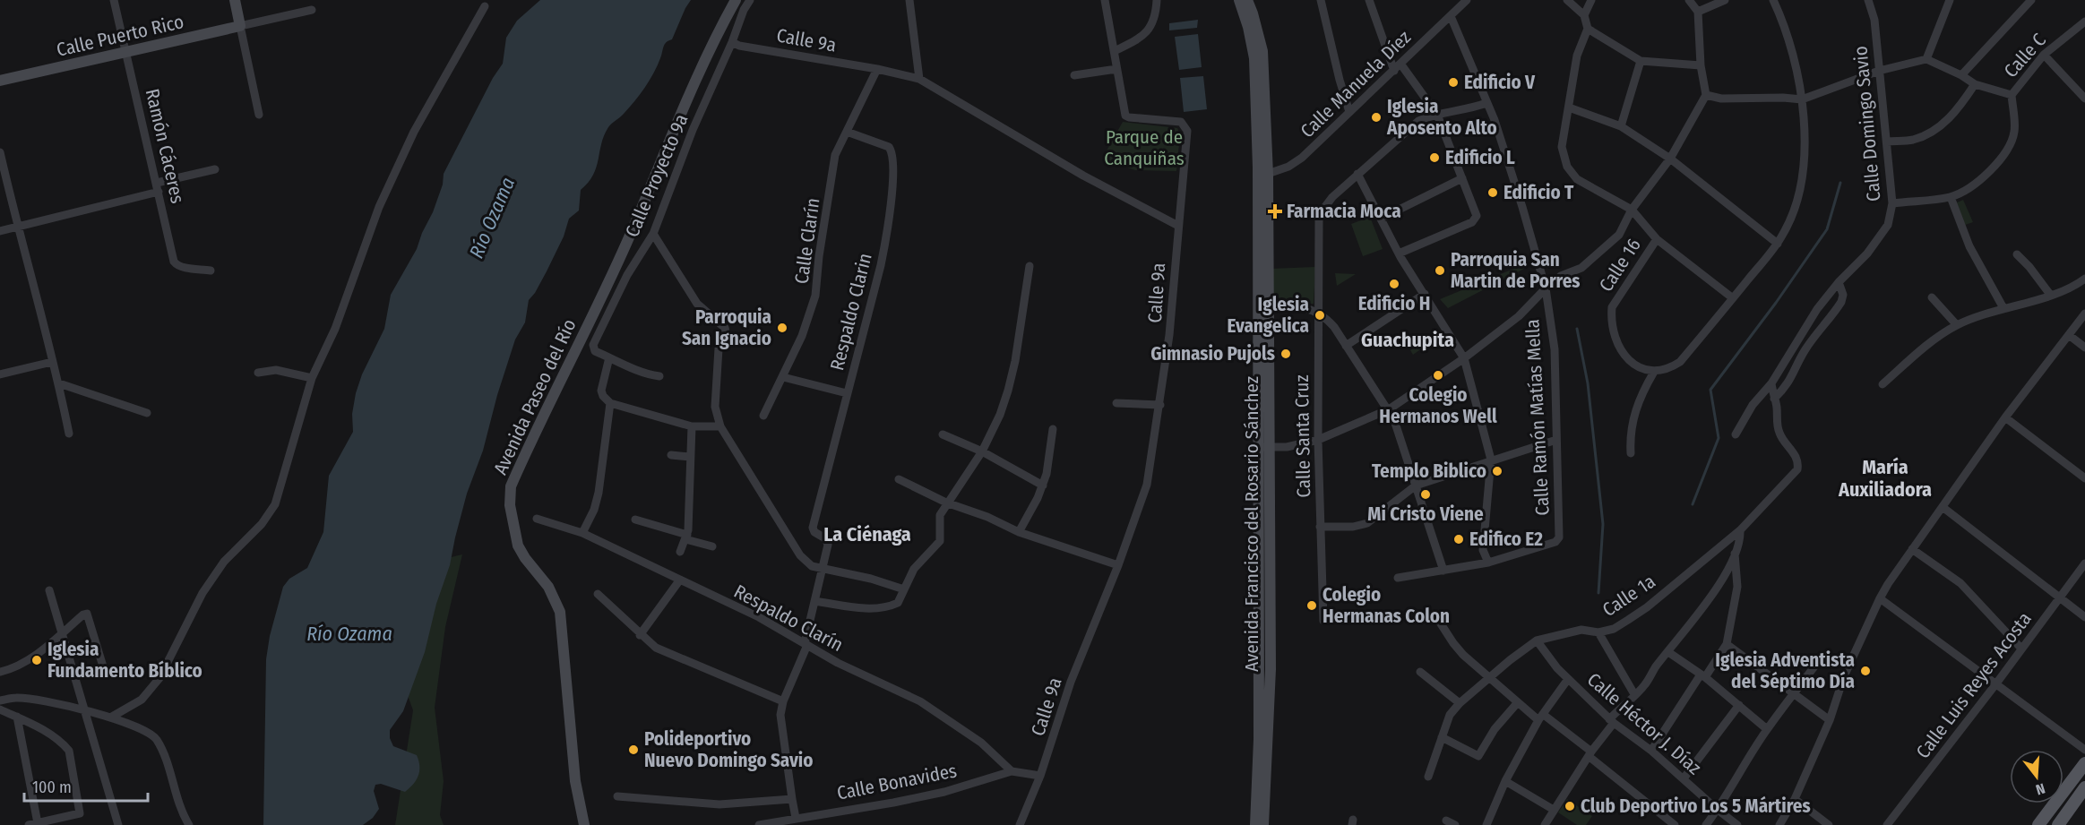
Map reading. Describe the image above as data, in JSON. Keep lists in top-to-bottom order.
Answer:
{
  "streets": {
    "main road": ["Calle Puerto Rico", "Avenida Paseo del Río", "Avenida Francisco del Rosario Sánchez"],
    "street": [
      "Calle 9a",
      "Calle C",
      "Calle Manuela Díez",
      "Calle Domingo Savio",
      "Ramón Cáceres",
      "Calle Proyecto 9a",
      "Calle Clarín",
      "Calle 16",
      "Respaldo Clarin",
      "Calle Ramón Matías Mella",
      "Calle Santa Cruz",
      "Calle 1a",
      "Respaldo Clarín",
      "Calle Luis Reyes Acosta",
      "Calle Héctor J. Díaz",
      "Calle Bonavides"
    ]
  },
  "crossings": [
    ["Calle Puerto Rico", "Ramón Cáceres"],
    ["Calle 9a", "Calle Proyecto 9a"],
    ["Calle 9a", "Calle Clarín"],
    ["Calle 9a", "Calle Bonavides"],
    ["Calle C", "Calle Domingo Savio"],
    ["Calle Manuela Díez", "Calle Ramón Matías Mella"],
    ["Calle Manuela Díez", "Avenida Francisco del Rosario Sánchez"],
    ["Calle Clarín", "Respaldo Clarin"],
    ["Calle Ramón Matías Mella", "Calle Santa Cruz"],
    ["Calle 1a", "Calle Héctor J. Díaz"],
    ["Respaldo Clarín", "Calle Bonavides"]
  ],
  "districts": ["Guachupita", "María Auxiliadora", "La Ciénaga"],
  "water": ["Río Ozama"],
  "parks": ["Parque de Canquiñas"],
  "places": {
    "other": [
      "Edificio V",
      "Iglesia Aposento Alto",
      "Edificio L",
      "Edificio T",
      "Parroquia San Martin de Porres",
      "Edificio H",
      "Iglesia Evangelica",
      "Parroquia San Ignacio",
      "Gimnasio Pujols",
      "Colegio Hermanos Well",
      "Templo Biblico",
      "Mi Cristo Viene",
      "Edifico E2",
      "Colegio Hermanas Colon",
      "Iglesia Fundamento Bíblico",
      "Iglesia Adventista del Séptimo Día",
      "Polideportivo Nuevo Domingo Savio",
      "Club Deportivo Los 5 Mártires"
    ],
    "health": ["Farmacia Moca"]
  },
  "scale_bar": "100 m",
  "north": "bottom"
}
